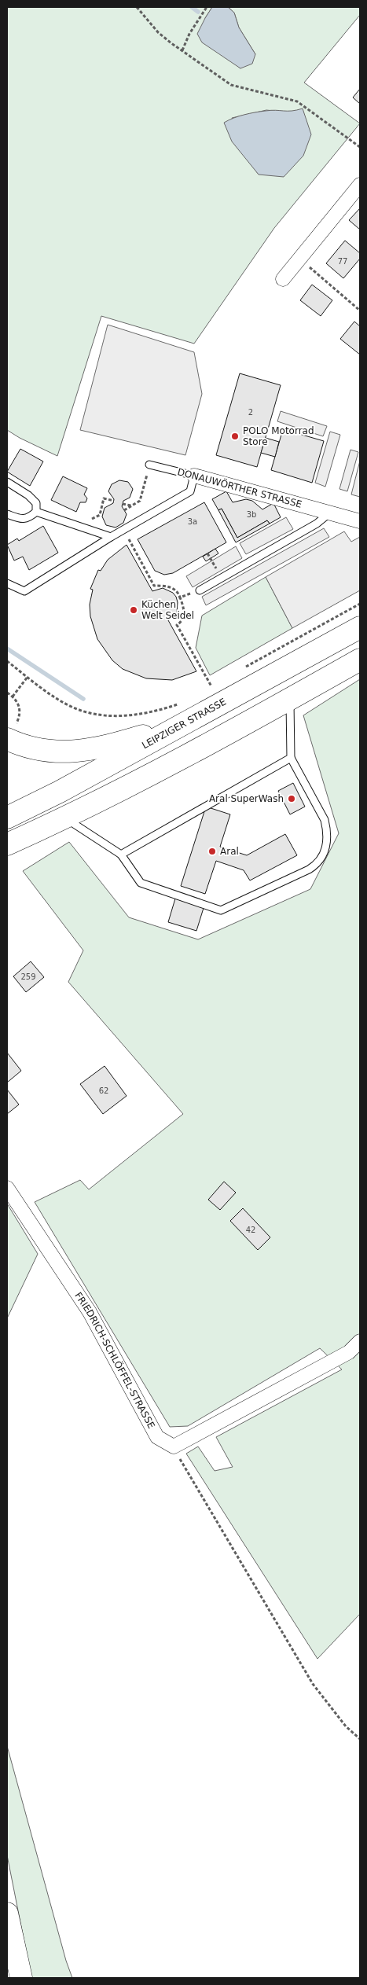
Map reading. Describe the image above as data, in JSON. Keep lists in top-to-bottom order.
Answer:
{
  "streets": {
    "highway": ["LEIPZIGER STRASSE"],
    "street": ["DONAUWÖRTHER STRASSE", "FRIEDRICH-SCHLÖFFEL-STRASSE"]
  },
  "places": [
    "POLO Motorrad Store",
    "Küchen Welt Seidel",
    "Aral SuperWash",
    "Aral"
  ],
  "house_numbers": [
    "77",
    "2",
    "3b",
    "3a",
    "259",
    "62",
    "42"
  ]
}
